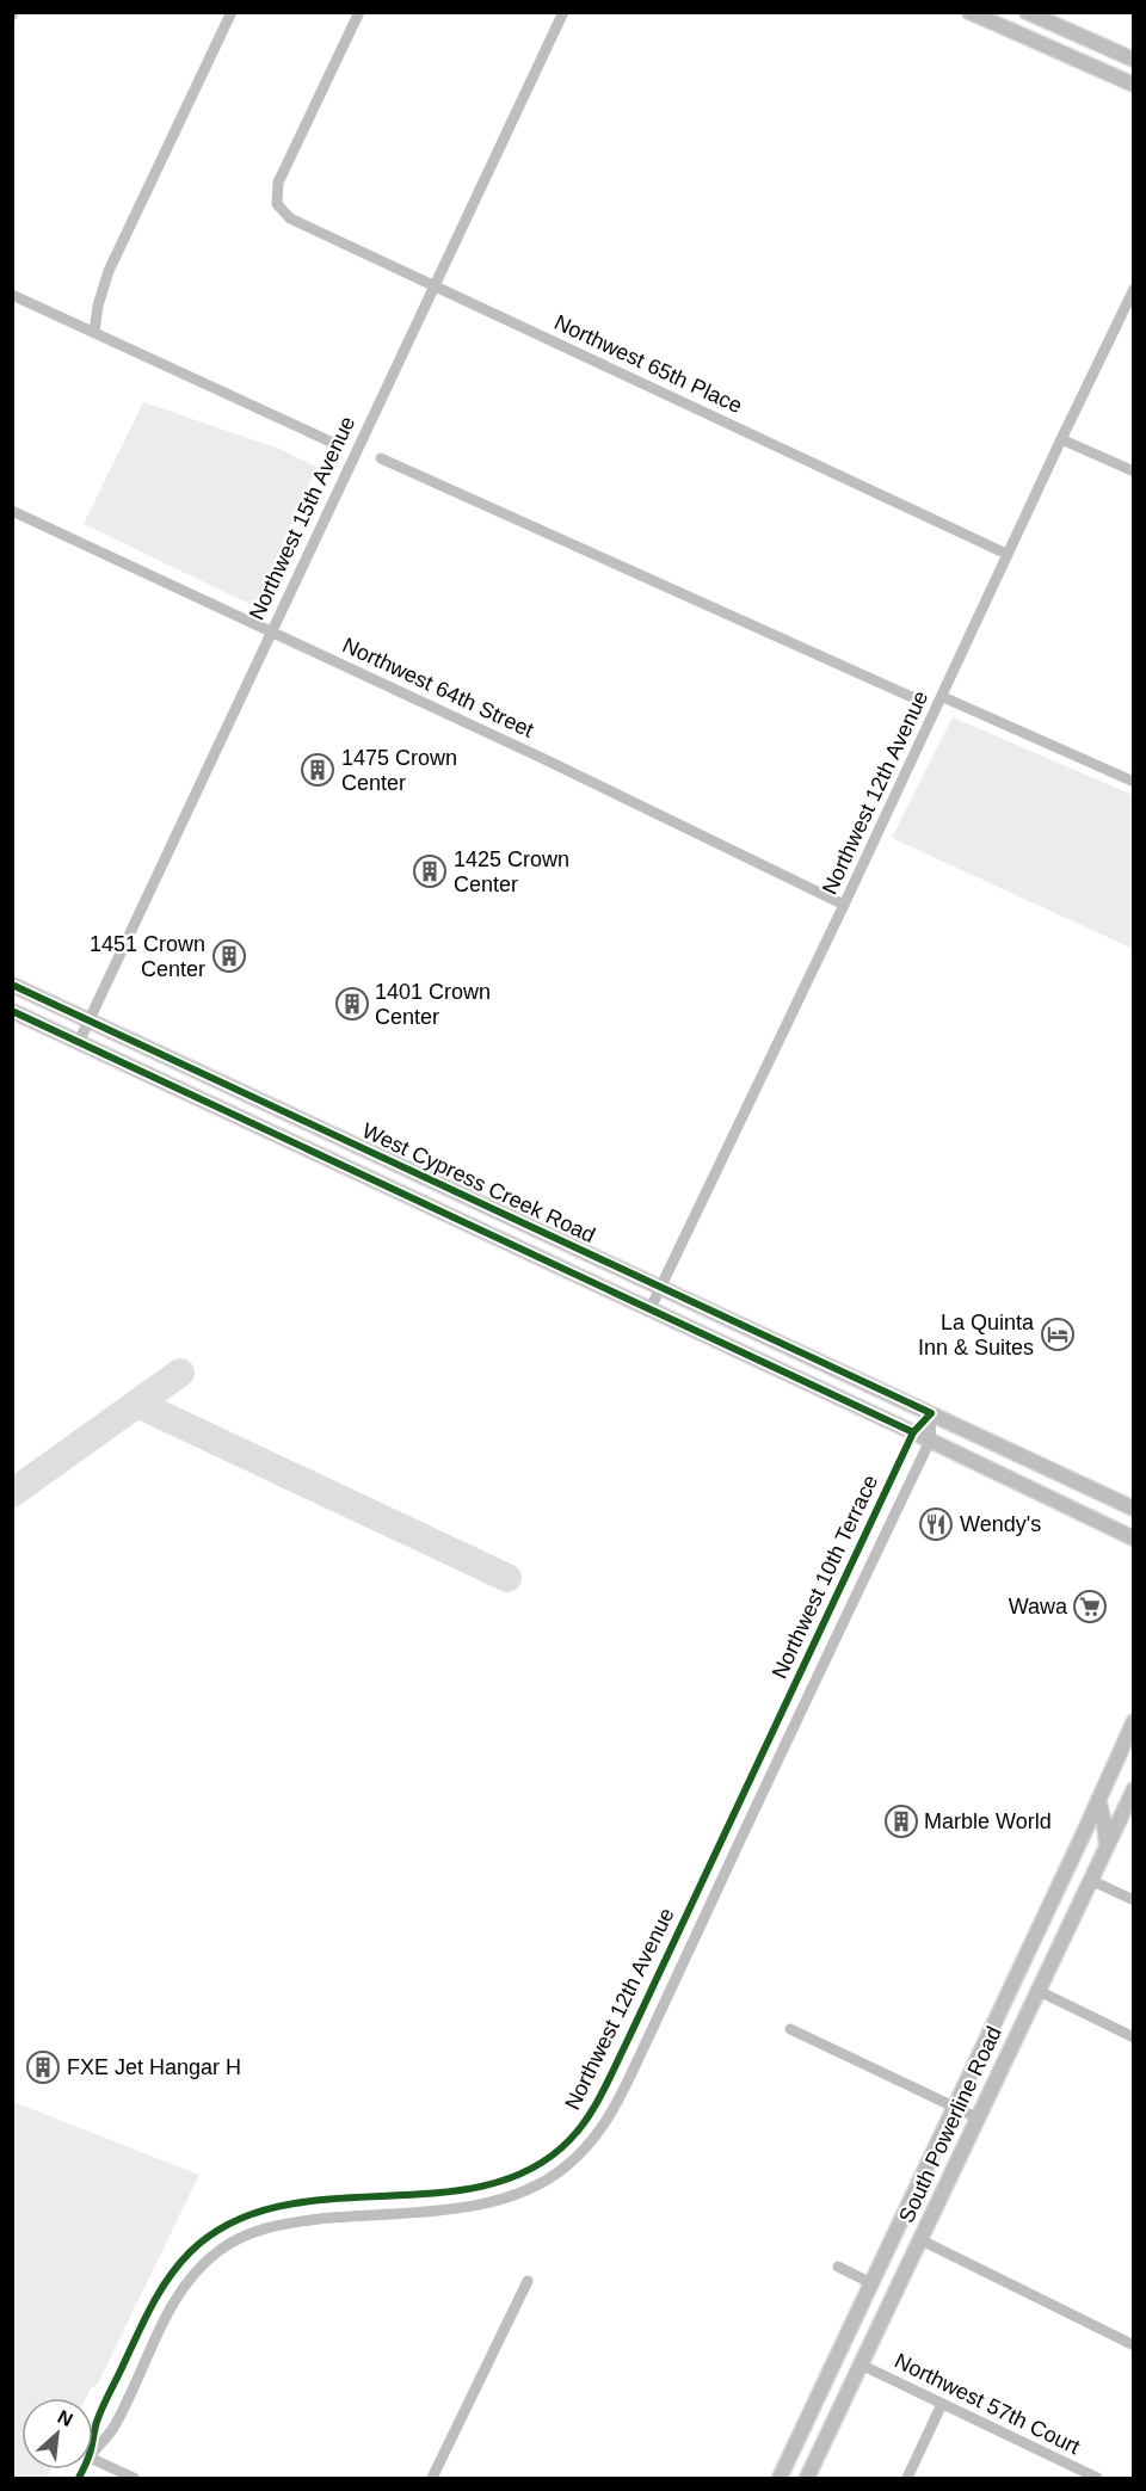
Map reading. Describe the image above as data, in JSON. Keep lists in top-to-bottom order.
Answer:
{
  "streets": {
    "main road": ["West Cypress Creek Road", "South Powerline Road"],
    "street": [
      "Northwest 65th Place",
      "Northwest 15th Avenue",
      "Northwest 64th Street",
      "Northwest 12th Avenue",
      "Northwest 10th Terrace",
      "Northwest 57th Court"
    ]
  },
  "crossings": [
    ["Northwest 65th Place", "Northwest 15th Avenue"],
    ["Northwest 65th Place", "Northwest 12th Avenue"],
    ["Northwest 15th Avenue", "Northwest 64th Street"],
    ["Northwest 15th Avenue", "West Cypress Creek Road"],
    ["Northwest 64th Street", "Northwest 12th Avenue"],
    ["Northwest 12th Avenue", "West Cypress Creek Road"],
    ["Northwest 12th Avenue", "Northwest 10th Terrace"],
    ["West Cypress Creek Road", "Northwest 10th Terrace"],
    ["South Powerline Road", "Northwest 57th Court"]
  ],
  "places": {
    "building": [
      "1475 Crown Center",
      "1425 Crown Center",
      "1451 Crown Center",
      "1401 Crown Center",
      "Marble World",
      "FXE Jet Hangar H"
    ],
    "hotel": ["La Quinta Inn & Suites"],
    "restaurant": ["Wendy's"],
    "supermarket": ["Wawa"]
  },
  "north": "top right"
}
